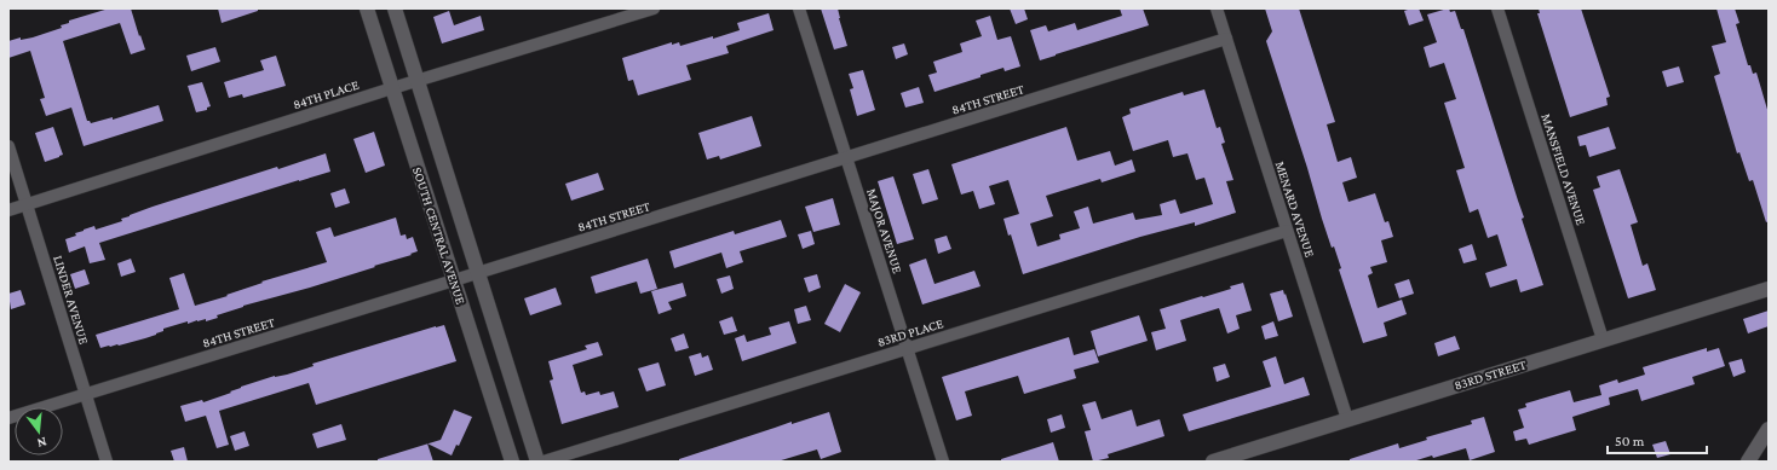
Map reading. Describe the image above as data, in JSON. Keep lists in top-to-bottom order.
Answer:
{
  "streets": {
    "street": [
      "84TH PLACE",
      "84TH STREET",
      "MANSFIELD AVENUE",
      "MENARD AVENUE",
      "MAJOR AVENUE",
      "SOUTH CENTRAL AVENUE",
      "LINDER AVENUE",
      "83RD PLACE",
      "83RD STREET"
    ]
  },
  "crossings": [
    ["84TH PLACE", "SOUTH CENTRAL AVENUE"],
    ["84TH PLACE", "LINDER AVENUE"],
    ["84TH STREET", "MENARD AVENUE"],
    ["84TH STREET", "MAJOR AVENUE"],
    ["84TH STREET", "SOUTH CENTRAL AVENUE"],
    ["84TH STREET", "LINDER AVENUE"],
    ["MANSFIELD AVENUE", "83RD STREET"],
    ["MENARD AVENUE", "83RD PLACE"],
    ["MENARD AVENUE", "83RD STREET"],
    ["MAJOR AVENUE", "83RD PLACE"]
  ],
  "scale_bar": "50 m",
  "north": "bottom"
}
